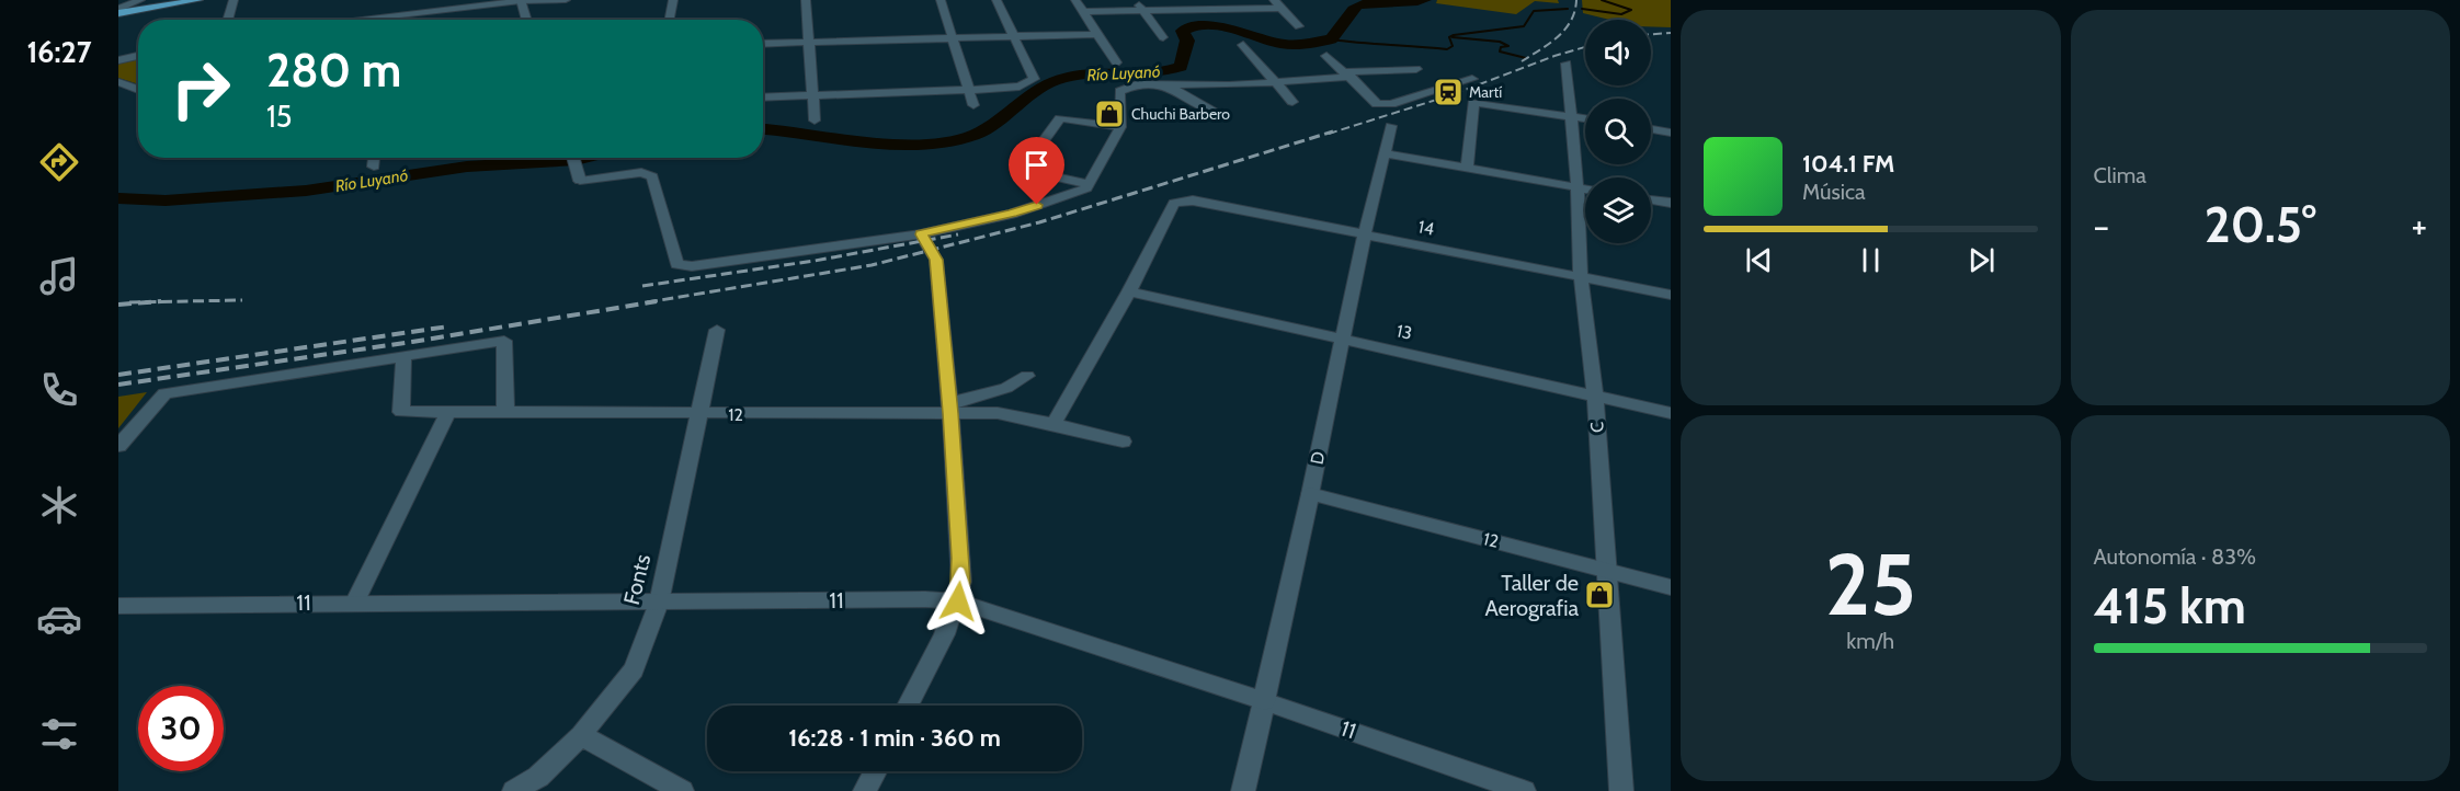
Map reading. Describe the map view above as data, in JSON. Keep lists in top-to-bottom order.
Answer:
{
  "streets": {
    "street": [
      "14",
      "13",
      "12",
      "C",
      "D",
      "Fonts",
      "11"
    ]
  },
  "crossings": [
    ["14", "13"],
    ["14", "C"],
    ["14", "D"],
    ["13", "C"],
    ["13", "D"],
    ["12", "C"],
    ["12", "D"],
    ["12", "Fonts"],
    ["D", "11"],
    ["Fonts", "11"]
  ],
  "water": ["Río Luyanó"],
  "places": {
    "station": ["Martí"],
    "shop": ["Chuchi Barbero", "Taller de Aerografia"]
  },
  "page": {
    "tabs": "16:27",
    "tile": [
      "Clima",
      ["25", "km/h"],
      ["Autonomía · 83%", "415 km"]
    ],
    "turn": ["280 m", "15"],
    "song": ["104.1 FM", "Música"],
    "heat": ["−", "20.5°", "+"],
    "limit": "30",
    "trip": "16:28 · 1 min · 360 m"
  }
}
